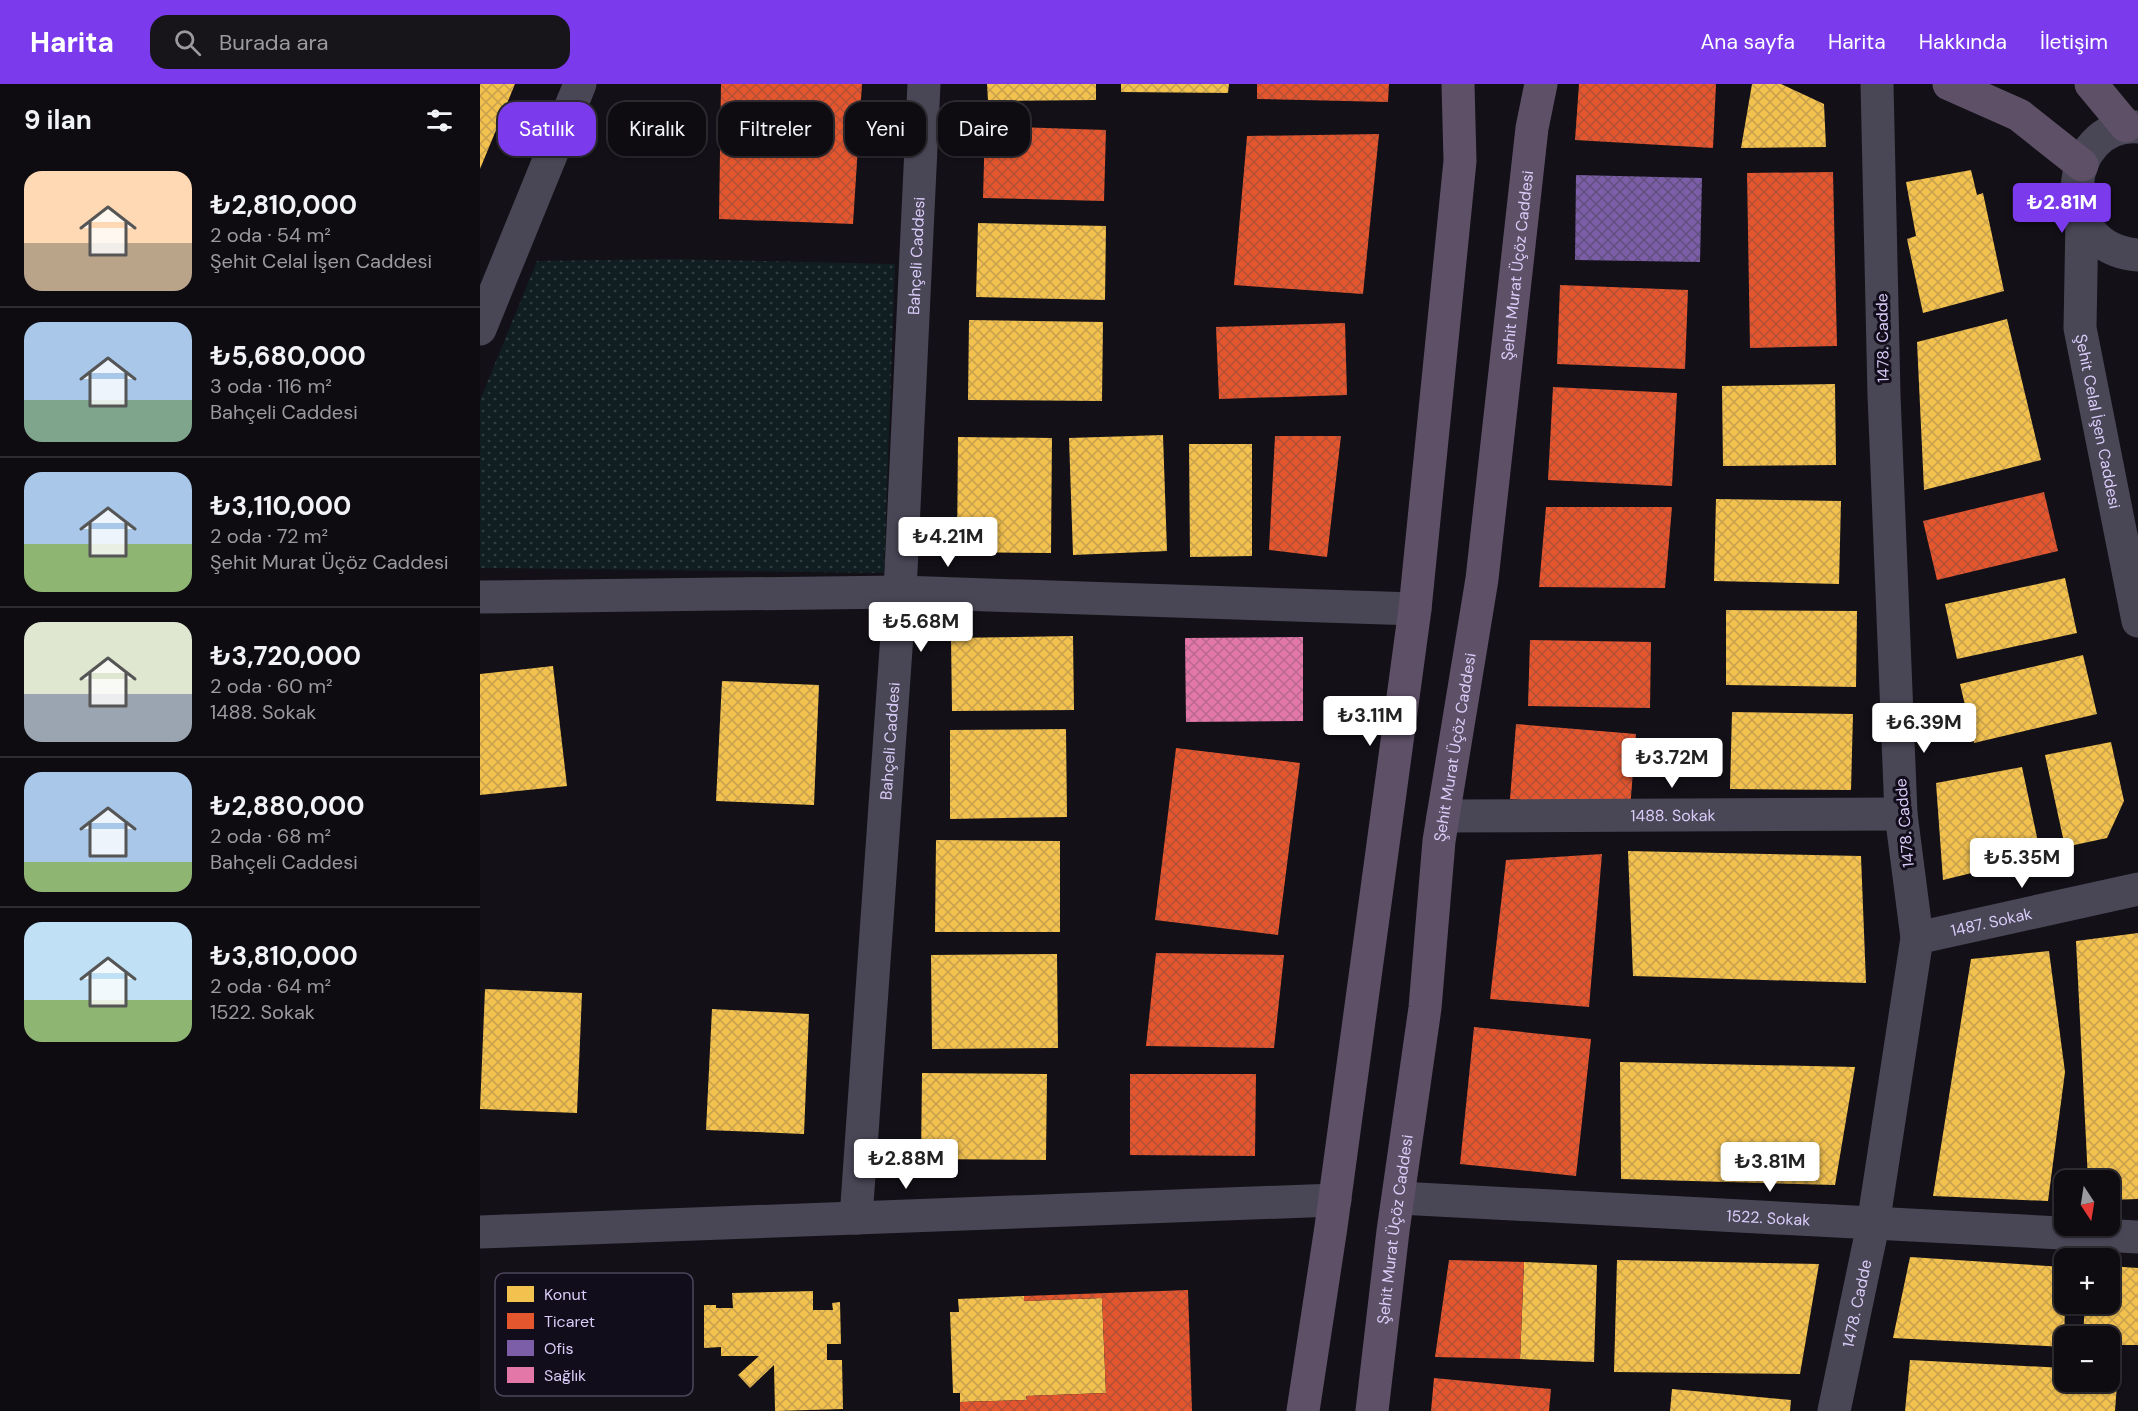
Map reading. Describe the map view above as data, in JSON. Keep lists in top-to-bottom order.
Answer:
{
  "streets": {
    "main road": ["Şehit Murat Üçöz Caddesi"],
    "street": [
      "Bahçeli Caddesi",
      "1478. Cadde",
      "Şehit Celal İşen Caddesi",
      "1488. Sokak",
      "1487. Sokak",
      "1522. Sokak"
    ]
  },
  "crossings": [
    ["Şehit Murat Üçöz Caddesi", "1488. Sokak"],
    ["Şehit Murat Üçöz Caddesi", "1522. Sokak"],
    ["1478. Cadde", "1488. Sokak"],
    ["1478. Cadde", "1487. Sokak"],
    ["1478. Cadde", "1522. Sokak"]
  ],
  "legend": [
    "Konut",
    "Ticaret",
    "Ofis",
    "Sağlık"
  ],
  "north": "bottom",
  "page": {
    "header": "Harita",
    "search": "Burada ara",
    "nav": [
      "Ana sayfa",
      "Harita",
      "Hakkında",
      "İletişim"
    ],
    "heading": "9 ilan",
    "chip": [
      "Satılık",
      "Kiralık",
      "Filtreler",
      "Yeni",
      "Daire"
    ],
    "list": [
      {
        "name": "₺2,810,000",
        "note": "2 oda · 54 m² · Şehit Celal İşen Caddesi"
      },
      {
        "name": "₺5,680,000",
        "note": "3 oda · 116 m² · Bahçeli Caddesi"
      },
      {
        "name": "₺3,110,000",
        "note": "2 oda · 72 m² · Şehit Murat Üçöz Caddesi"
      },
      {
        "name": "₺3,720,000",
        "note": "2 oda · 60 m² · 1488. Sokak"
      },
      {
        "name": "₺2,880,000",
        "note": "2 oda · 68 m² · Bahçeli Caddesi"
      },
      {
        "name": "₺3,810,000",
        "note": "2 oda · 64 m² · 1522. Sokak"
      }
    ],
    "price": [
      "₺2.81M",
      "₺4.21M",
      "₺5.68M",
      "₺3.11M",
      "₺6.39M",
      "₺3.72M",
      "₺5.35M",
      "₺2.88M",
      "₺3.81M"
    ],
    "map_buttons": ["+", "−"]
  }
}
